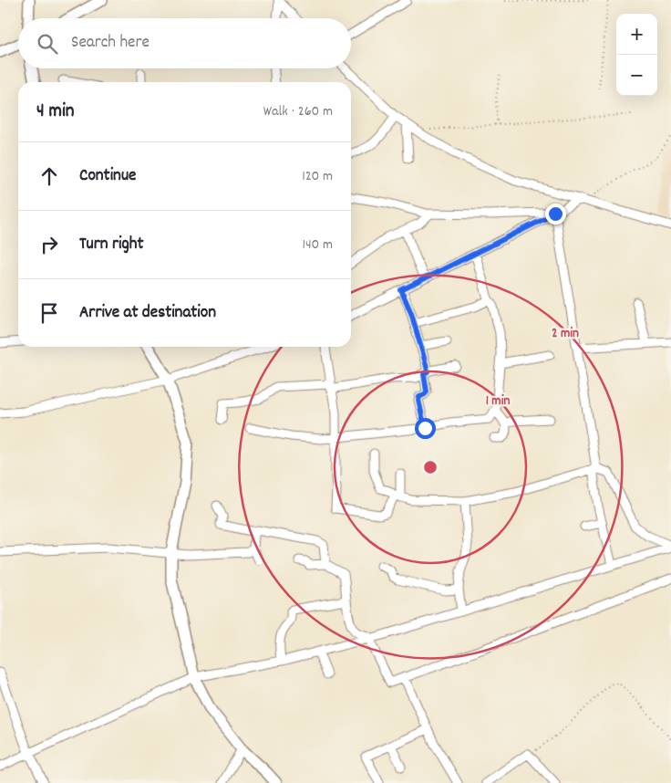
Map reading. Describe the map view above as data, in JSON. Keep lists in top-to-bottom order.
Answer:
{
  "page": {
    "map_buttons": ["+", "−"],
    "search": "Search here",
    "heading": ["4 min", "Walk · 260 m"],
    "list": [
      ["Continue", "120 m"],
      ["Turn right", "140 m"],
      "Arrive at destination"
    ]
  },
  "rings": ["2 min", "1 min"]
}
